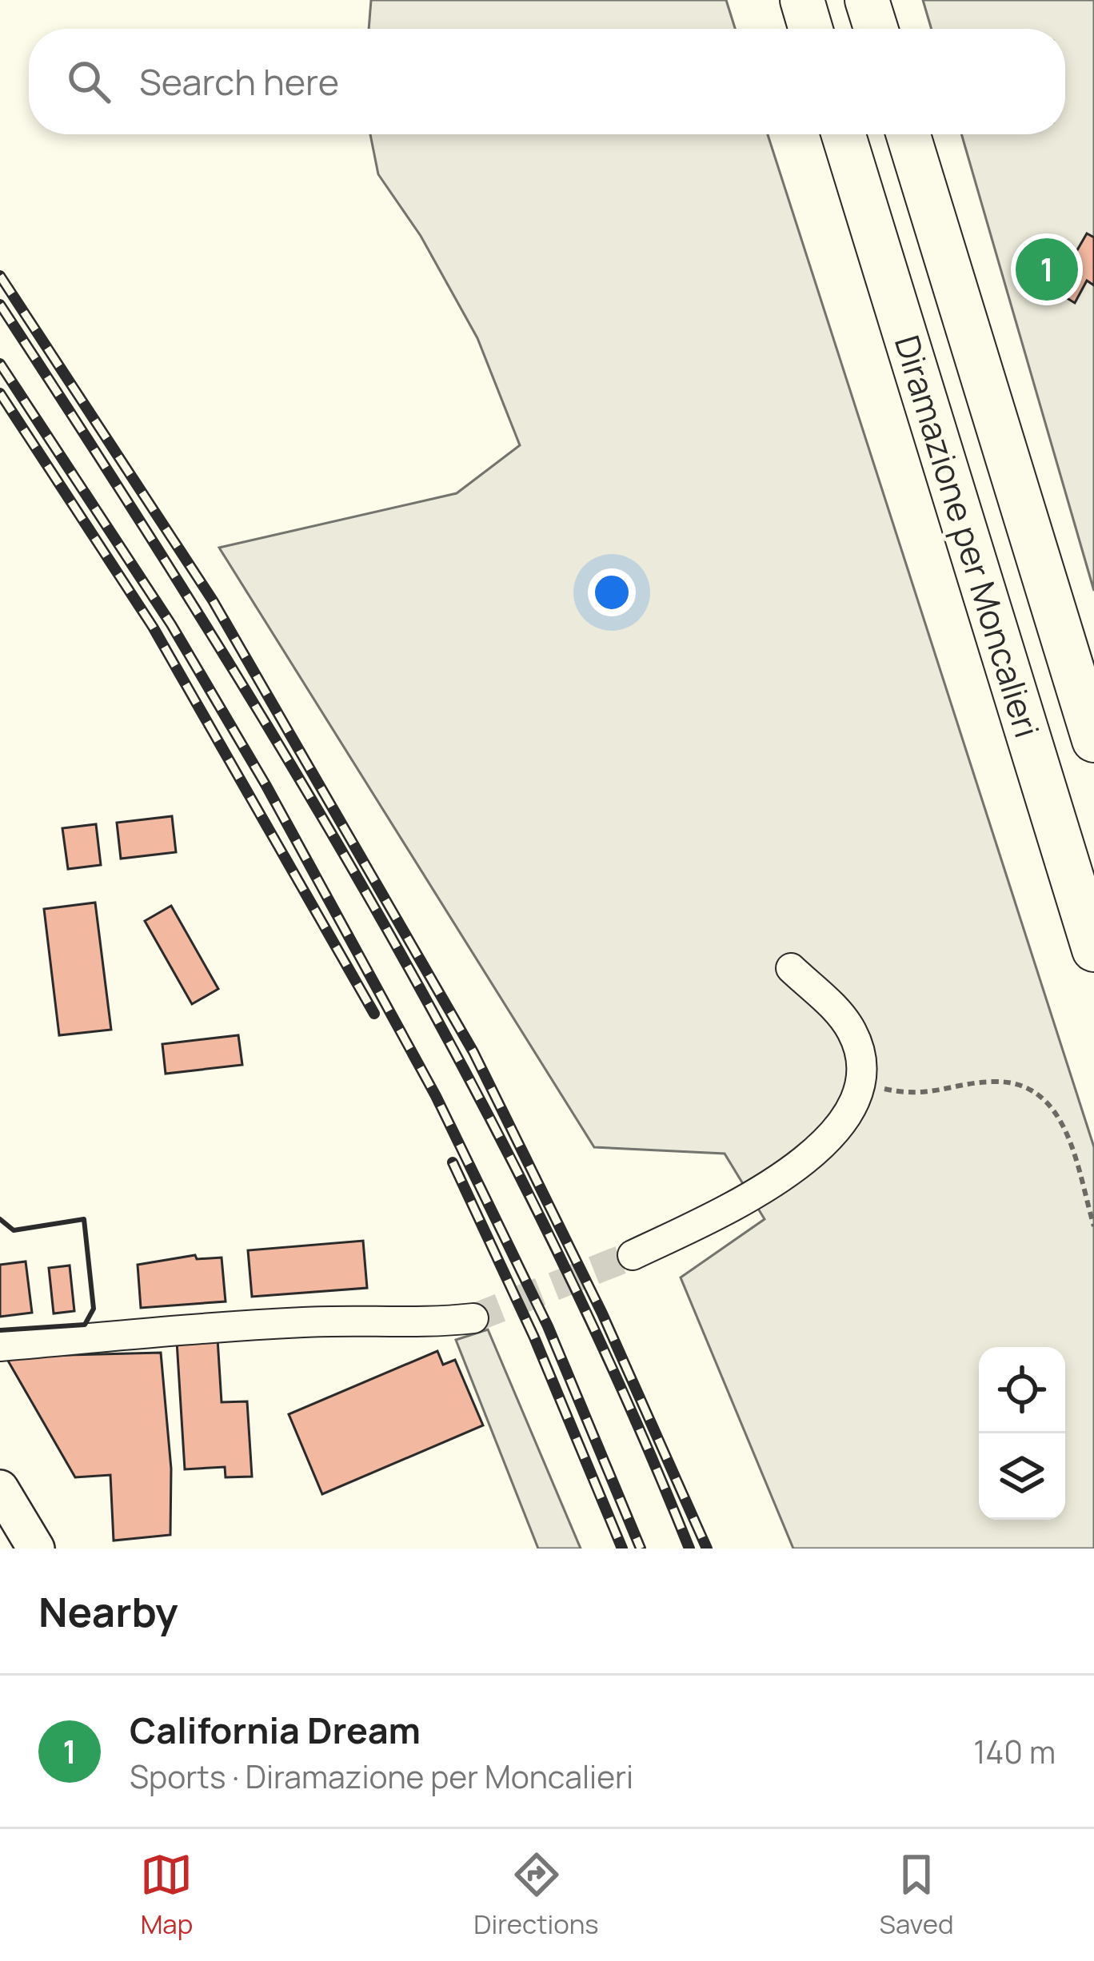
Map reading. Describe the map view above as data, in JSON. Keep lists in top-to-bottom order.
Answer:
{
  "streets": {
    "highway": ["Diramazione per Moncalieri"]
  },
  "page": {
    "search": "Search here",
    "pins": "1",
    "heading": "Nearby",
    "list": [
      {
        "mark": "1",
        "name": "California Dream",
        "note": "Sports · Diramazione per Moncalieri",
        "value": "140 m"
      }
    ],
    "nav": ["Map", "Directions", "Saved"]
  }
}
